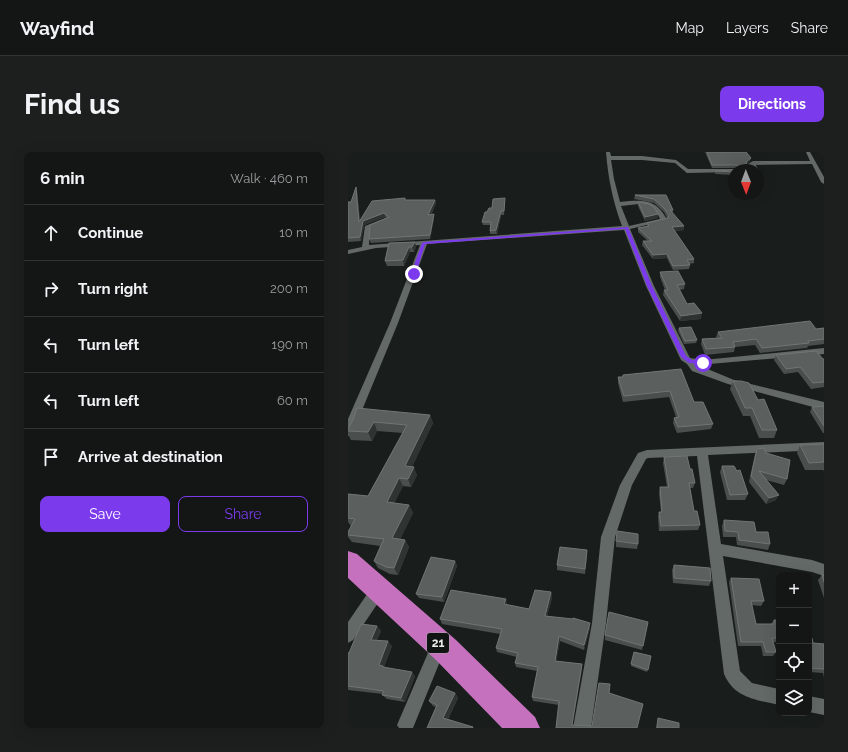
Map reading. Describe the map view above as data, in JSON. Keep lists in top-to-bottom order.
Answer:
{
  "streets": {
    "highway": ["21"]
  },
  "north": "bottom",
  "page": {
    "header": "Wayfind",
    "nav": ["Map", "Layers", "Share"],
    "buttons": [
      "Directions",
      ["Save", "Share"]
    ],
    "title": "Find us",
    "heading": ["6 min", "Walk · 460 m"],
    "list": [
      ["Continue", "10 m"],
      ["Turn right", "200 m"],
      ["Turn left", "190 m"],
      ["Turn left", "60 m"],
      "Arrive at destination"
    ],
    "map_buttons": ["+", "−"]
  }
}
